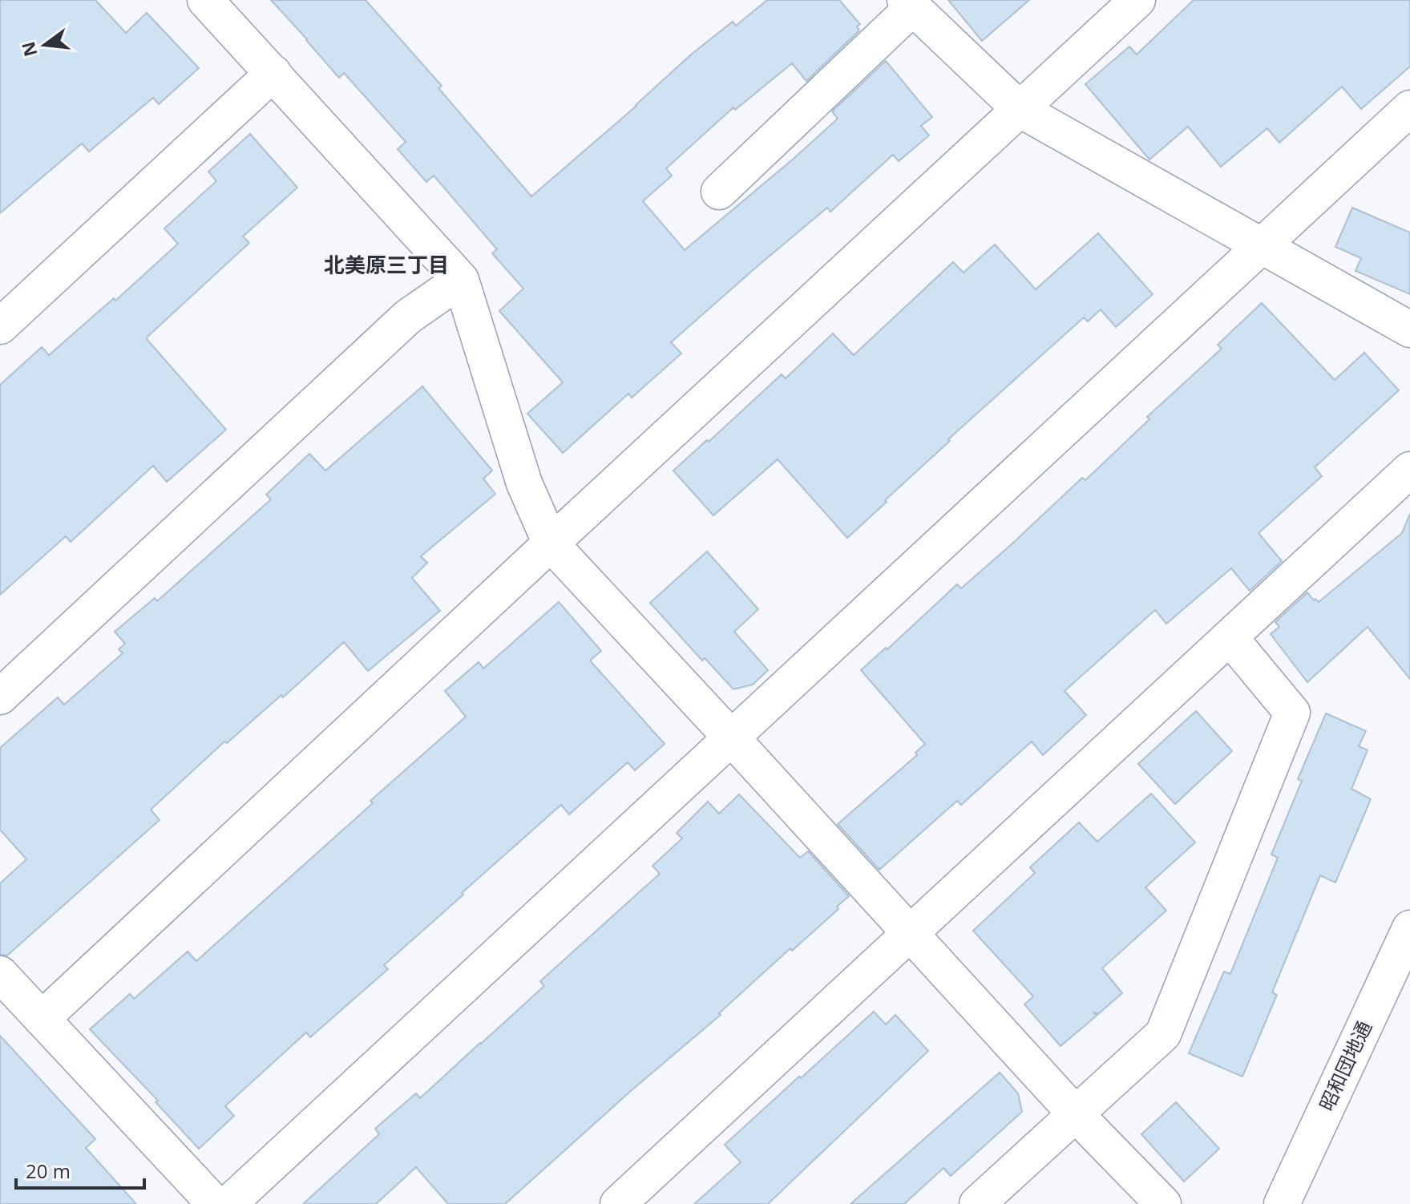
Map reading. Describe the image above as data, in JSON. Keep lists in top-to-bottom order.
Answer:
{
  "streets": {
    "street": ["昭和団地通"]
  },
  "districts": ["北美原三丁目"],
  "scale_bar": "20 m",
  "north": "left"
}
